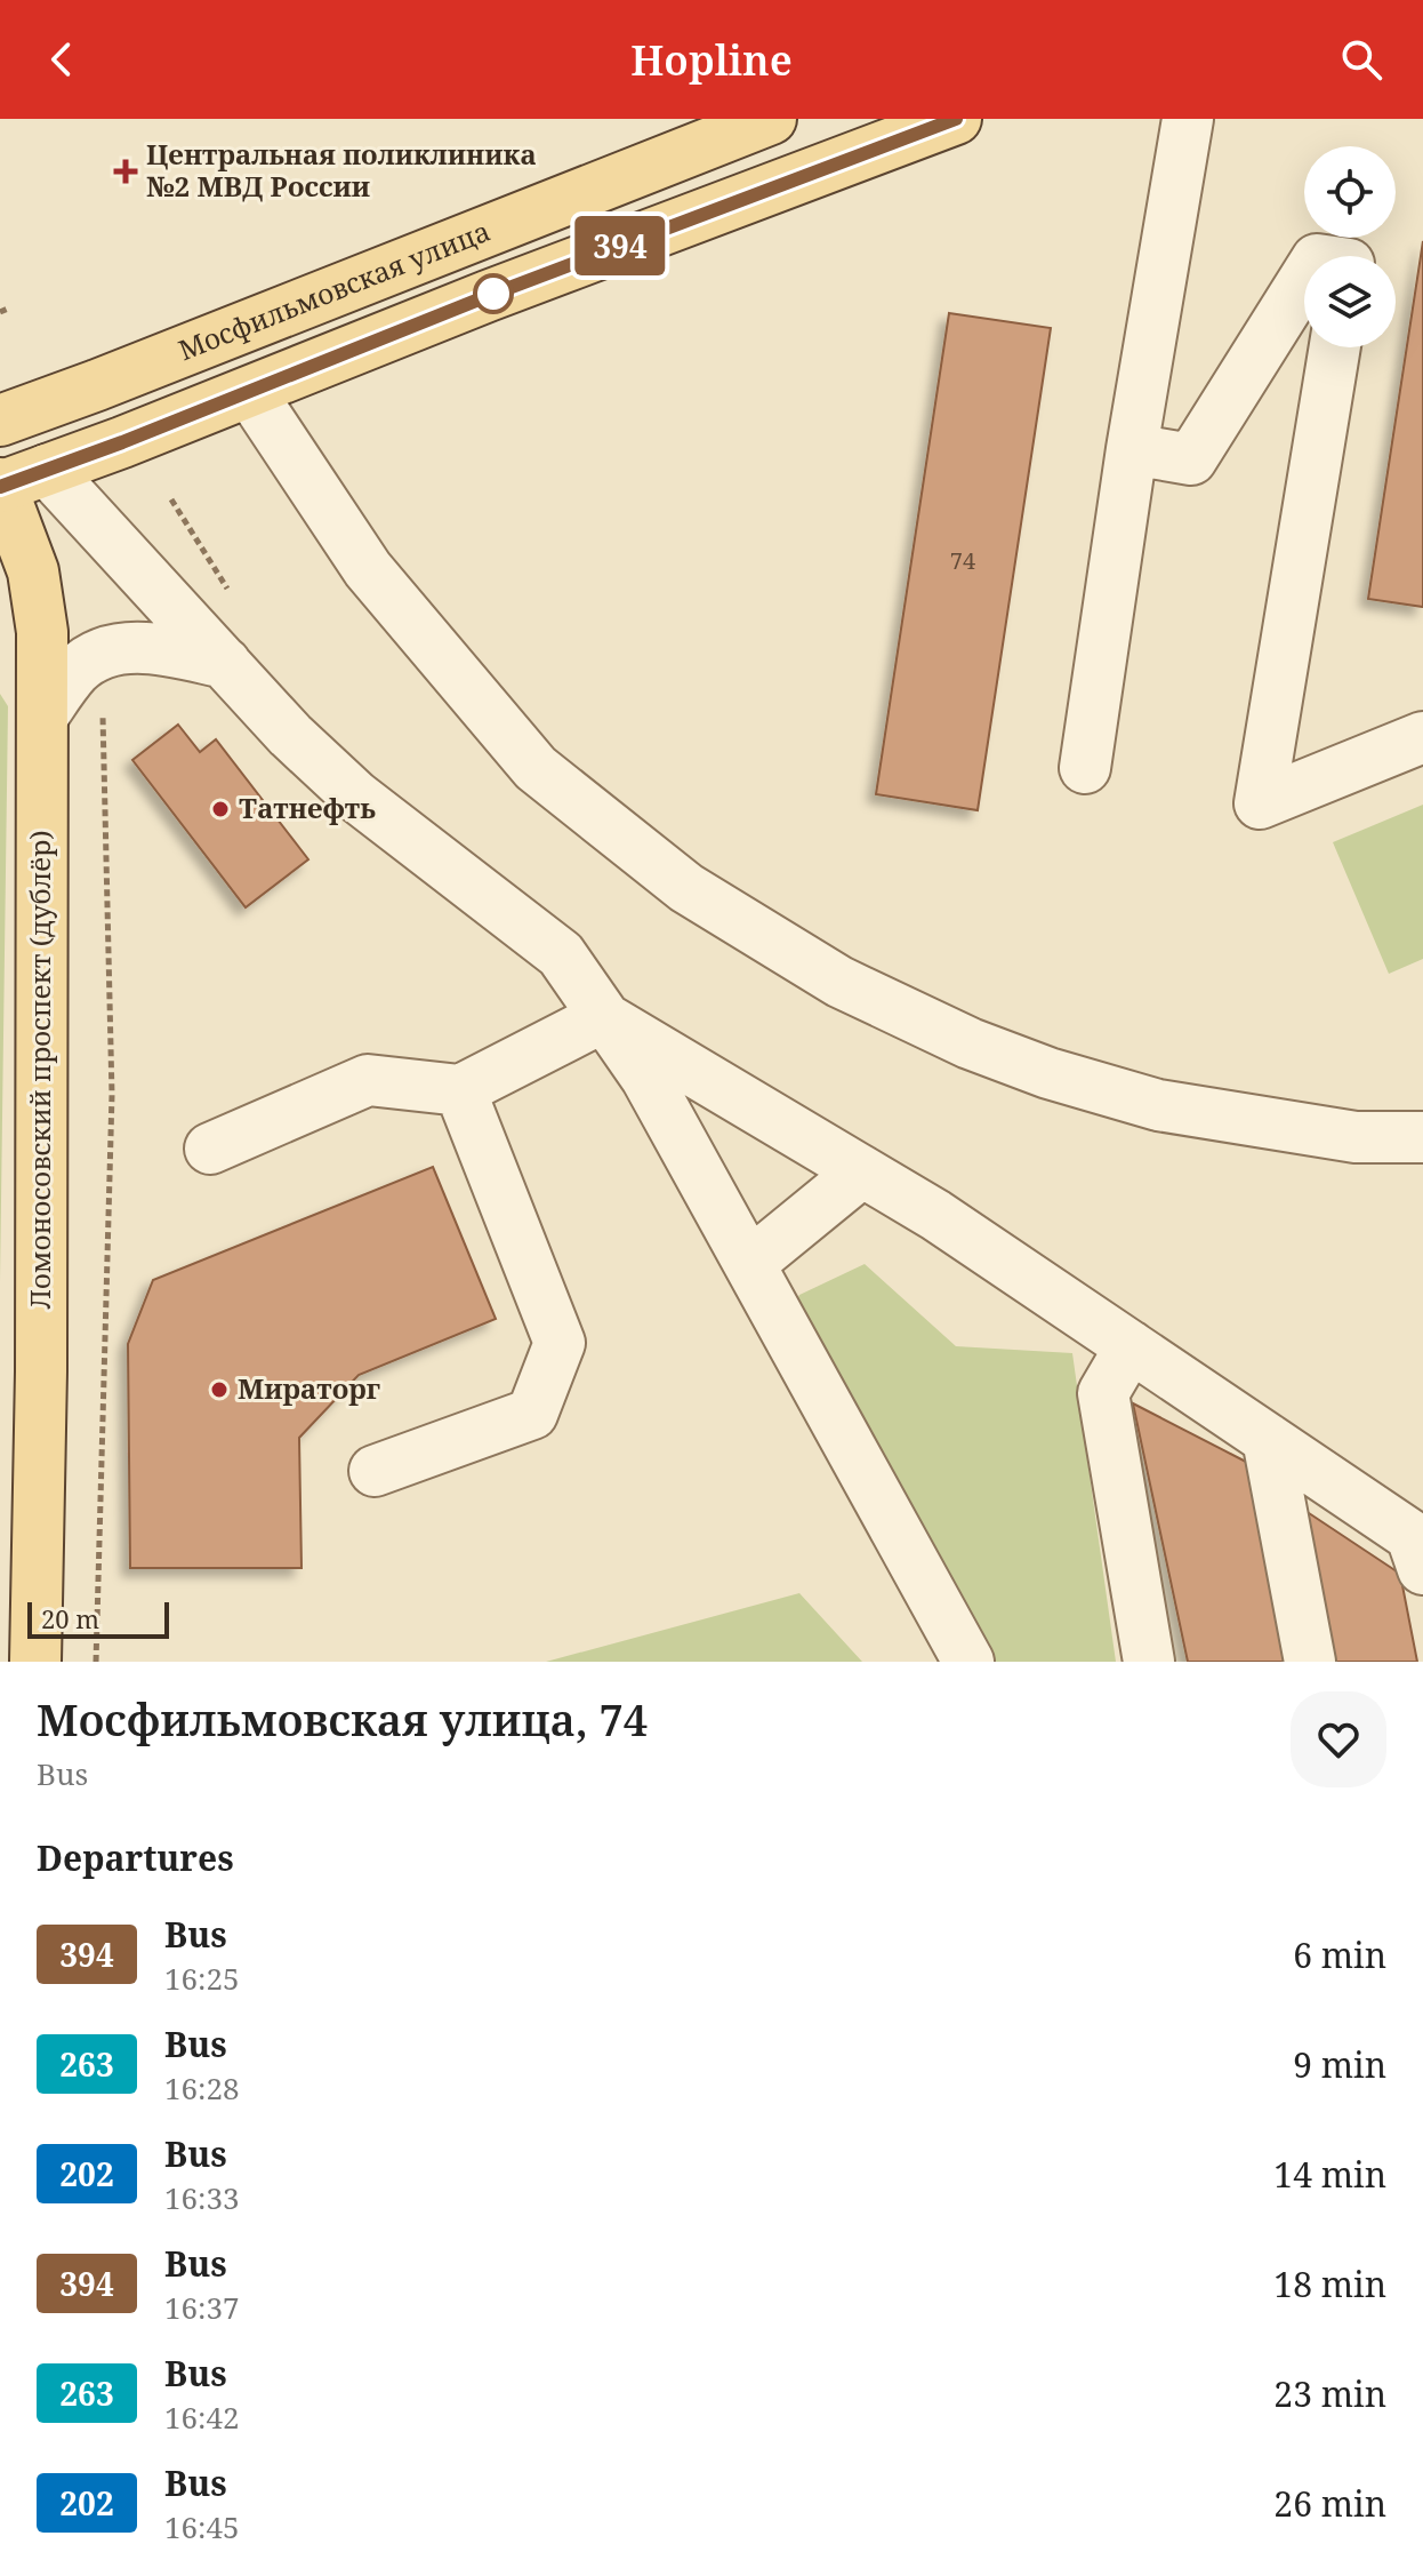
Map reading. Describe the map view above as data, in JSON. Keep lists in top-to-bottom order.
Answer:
{
  "streets": {
    "main road": ["Мосфильмовская улица", "Ломоносовский проспект (дублёр)"]
  },
  "places": {
    "health": ["Центральная поликлиника №2 МВД России"],
    "other": ["Татнефть", "Мираторг"]
  },
  "lines": ["bus line 394"],
  "house_numbers": ["74"],
  "scale_bar": "20 m",
  "page": {
    "header": "Hopline",
    "on_map": "394",
    "scale": "20 m",
    "heading": [
      ["Мосфильмовская улица, 74", "Bus"],
      "Departures"
    ],
    "list": [
      {
        "mark": "394",
        "name": "Bus",
        "note": "16:25",
        "value": "6 min"
      },
      {
        "mark": "263",
        "name": "Bus",
        "note": "16:28",
        "value": "9 min"
      },
      {
        "mark": "202",
        "name": "Bus",
        "note": "16:33",
        "value": "14 min"
      },
      {
        "mark": "394",
        "name": "Bus",
        "note": "16:37",
        "value": "18 min"
      },
      {
        "mark": "263",
        "name": "Bus",
        "note": "16:42",
        "value": "23 min"
      },
      {
        "mark": "202",
        "name": "Bus",
        "note": "16:45",
        "value": "26 min"
      }
    ]
  }
}
